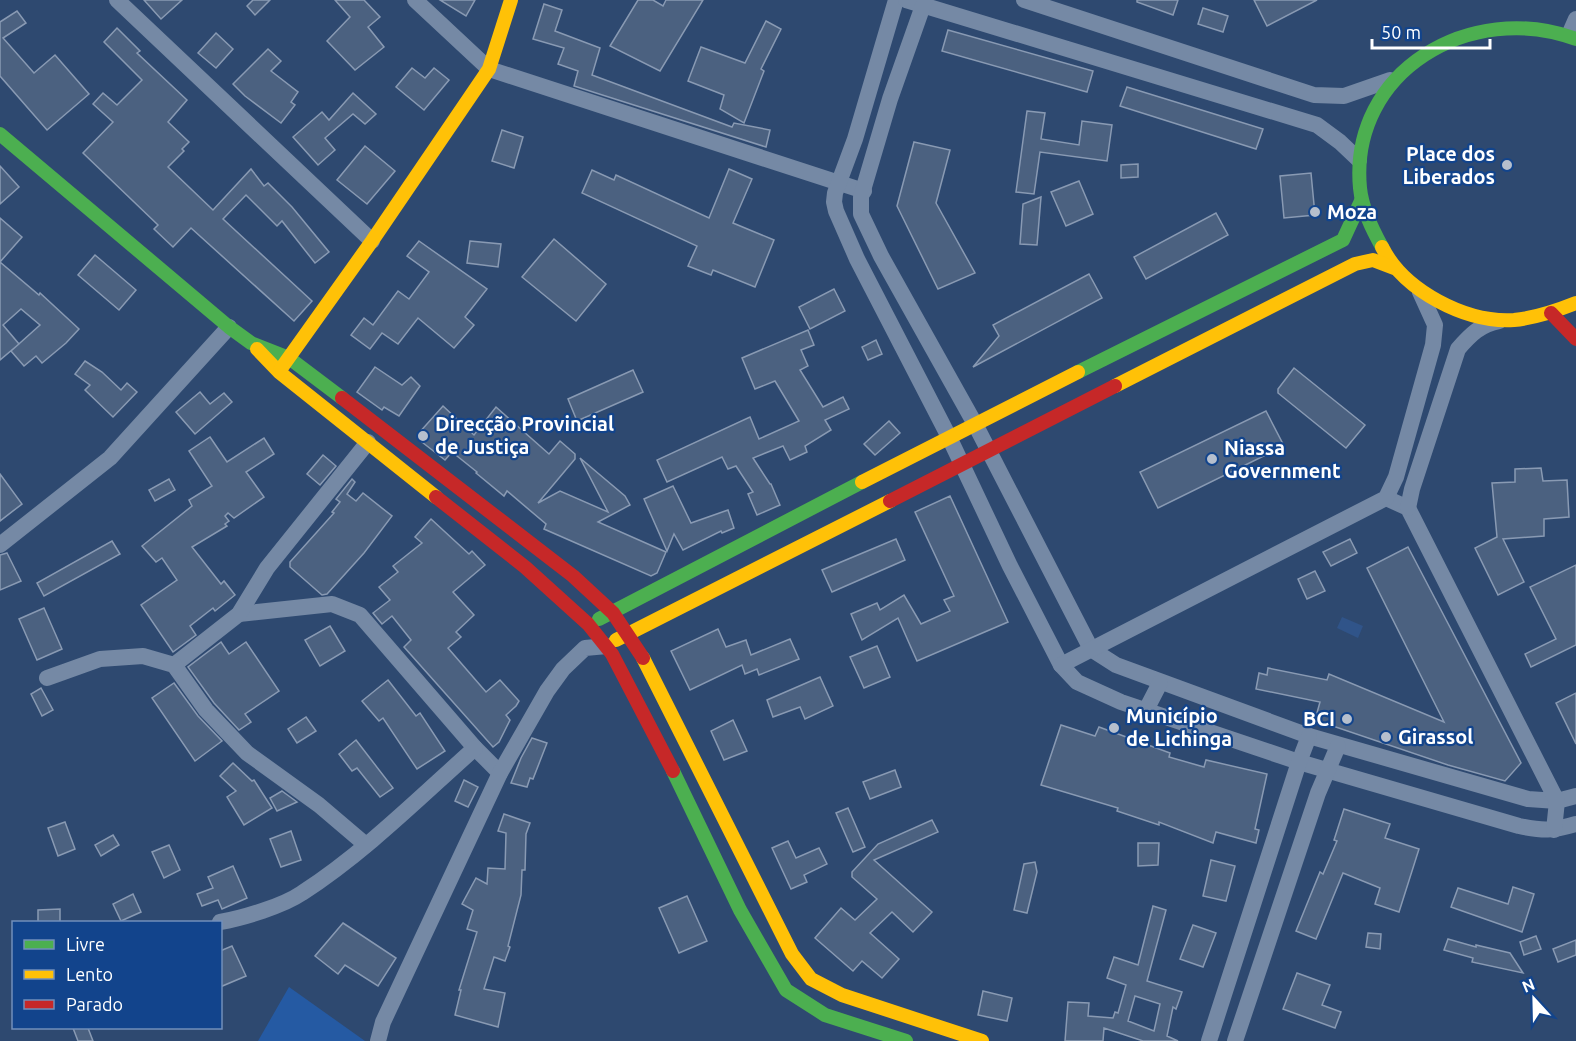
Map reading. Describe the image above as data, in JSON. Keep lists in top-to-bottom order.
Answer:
{
  "places": [
    "Place dos Liberados",
    "Moza",
    "Direcção Provincial de Justiça",
    "Niassa Government",
    "BCI",
    "Município de Lichinga",
    "Girassol"
  ],
  "legend": ["Livre", "Lento", "Parado"],
  "scale_bar": "50 m",
  "north": "top"
}
